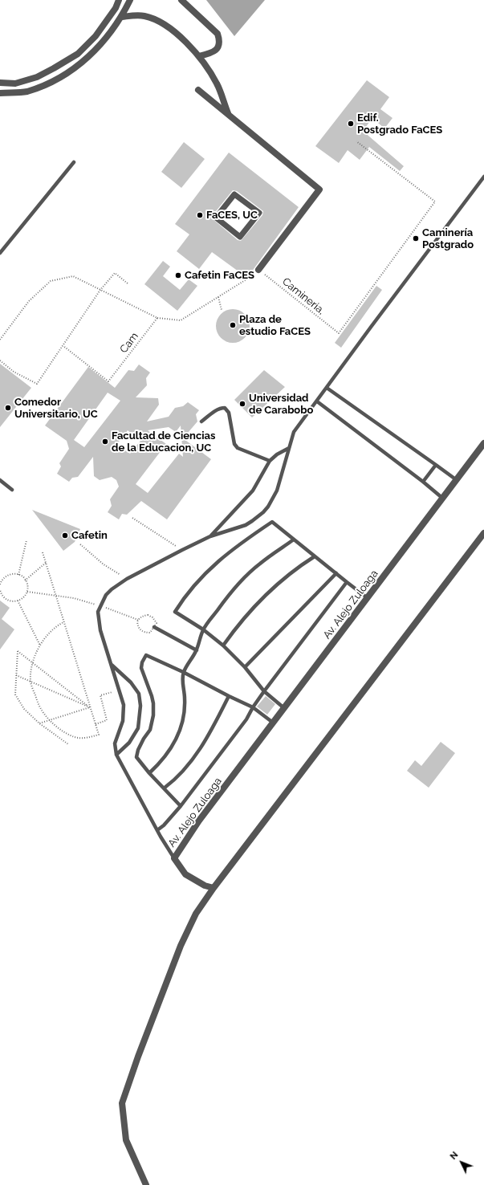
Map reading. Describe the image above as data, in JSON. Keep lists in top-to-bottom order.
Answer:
{
  "streets": {
    "street": ["Av. Alejo Zuloaga"],
    "path": ["Camineria,", "Cam"]
  },
  "places": [
    "Edif. Postgrado FaCES",
    "FaCES, UC",
    "Caminería Postgrado",
    "Cafetin FaCES",
    "Plaza de estudio FaCES",
    "Universidad de Carabobo",
    "Comedor Universitario, UC",
    "Facultad de Ciencias de la Educacion, UC",
    "Cafetin"
  ],
  "north": "top left"
}
